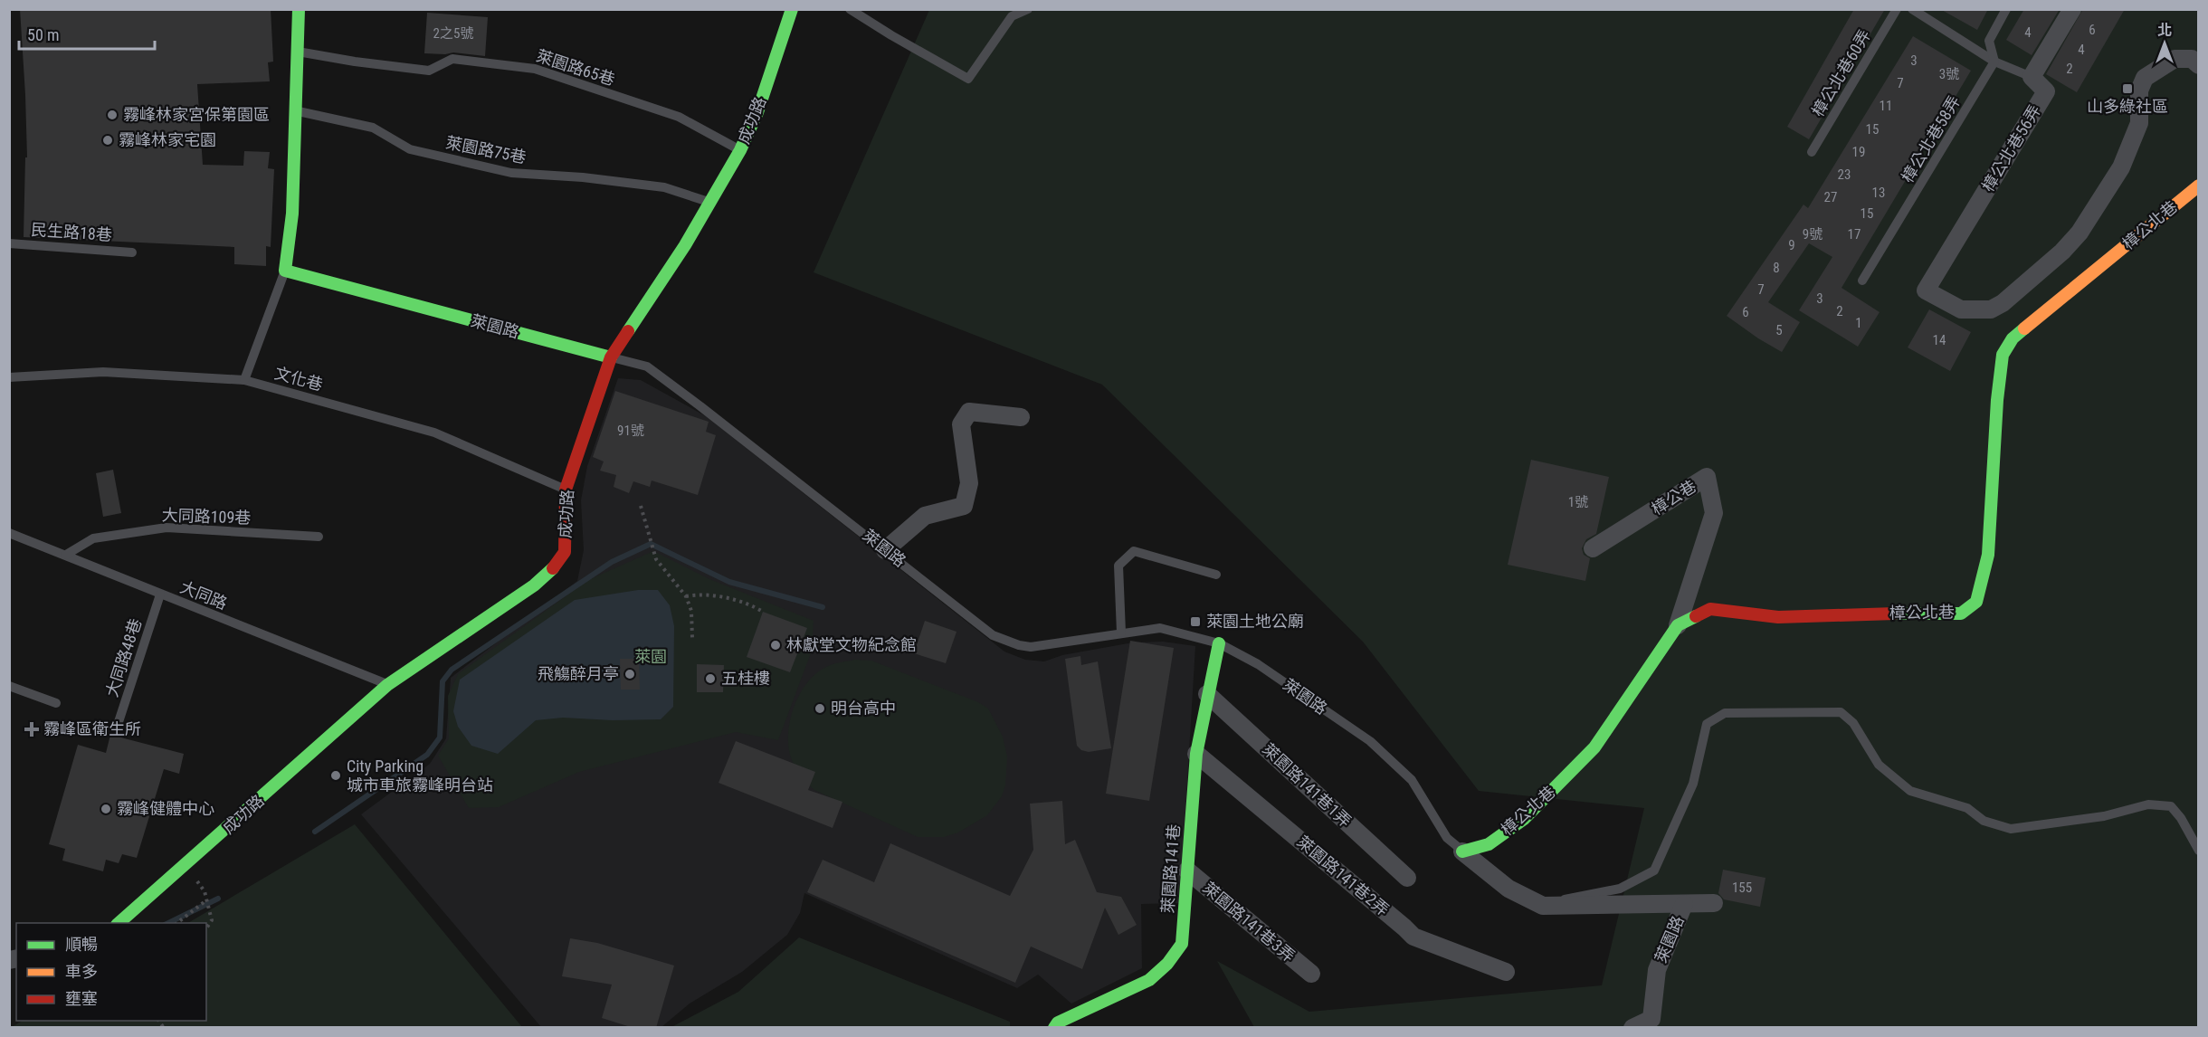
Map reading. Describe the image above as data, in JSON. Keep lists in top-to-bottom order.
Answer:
{
  "streets": {
    "street": [
      "成功路",
      "樟公北巷56弄",
      "樟公北巷",
      "萊園路",
      "樟公巷",
      "萊園路141巷1弄",
      "萊園路141巷",
      "萊園路141巷2弄",
      "萊園路141巷3弄"
    ],
    "lane": [
      "萊園路65巷",
      "樟公北巷60弄",
      "樟公北巷58弄",
      "萊園路75巷",
      "民生路18巷",
      "文化巷",
      "大同路109巷",
      "大同路",
      "大同路48巷"
    ]
  },
  "crossings": [
    ["萊園路65巷", "成功路"],
    ["成功路", "萊園路75巷"],
    ["成功路", "萊園路"],
    ["成功路", "文化巷"],
    ["成功路", "大同路"],
    ["樟公北巷", "萊園路"],
    ["樟公北巷", "樟公巷"],
    ["萊園路", "萊園路141巷"],
    ["大同路109巷", "大同路"],
    ["大同路", "大同路48巷"],
    ["萊園路141巷1弄", "萊園路141巷"],
    ["萊園路141巷", "萊園路141巷2弄"],
    ["萊園路141巷", "萊園路141巷3弄"]
  ],
  "parks": ["萊園"],
  "places": {
    "transit": ["山多綠社區", "萊園土地公廟"],
    "other": [
      "霧峰林家宮保第園區",
      "霧峰林家宅園",
      "林獻堂文物紀念館",
      "飛觴醉月亭",
      "五桂樓",
      "明台高中",
      "City Parking 城市車旅霧峰明台站",
      "霧峰健體中心"
    ],
    "health": ["霧峰區衛生所"]
  },
  "house_numbers": [
    "6",
    "4",
    "2之5號",
    "4",
    "3",
    "2",
    "3號",
    "7",
    "11",
    "15",
    "19",
    "23",
    "13",
    "27",
    "15",
    "9號",
    "17",
    "9",
    "8",
    "7",
    "3",
    "2",
    "6",
    "1",
    "5",
    "14",
    "91號",
    "1號",
    "155"
  ],
  "legend": ["順暢", "車多", "壅塞"],
  "scale_bar": "50 m",
  "north": "top"
}
